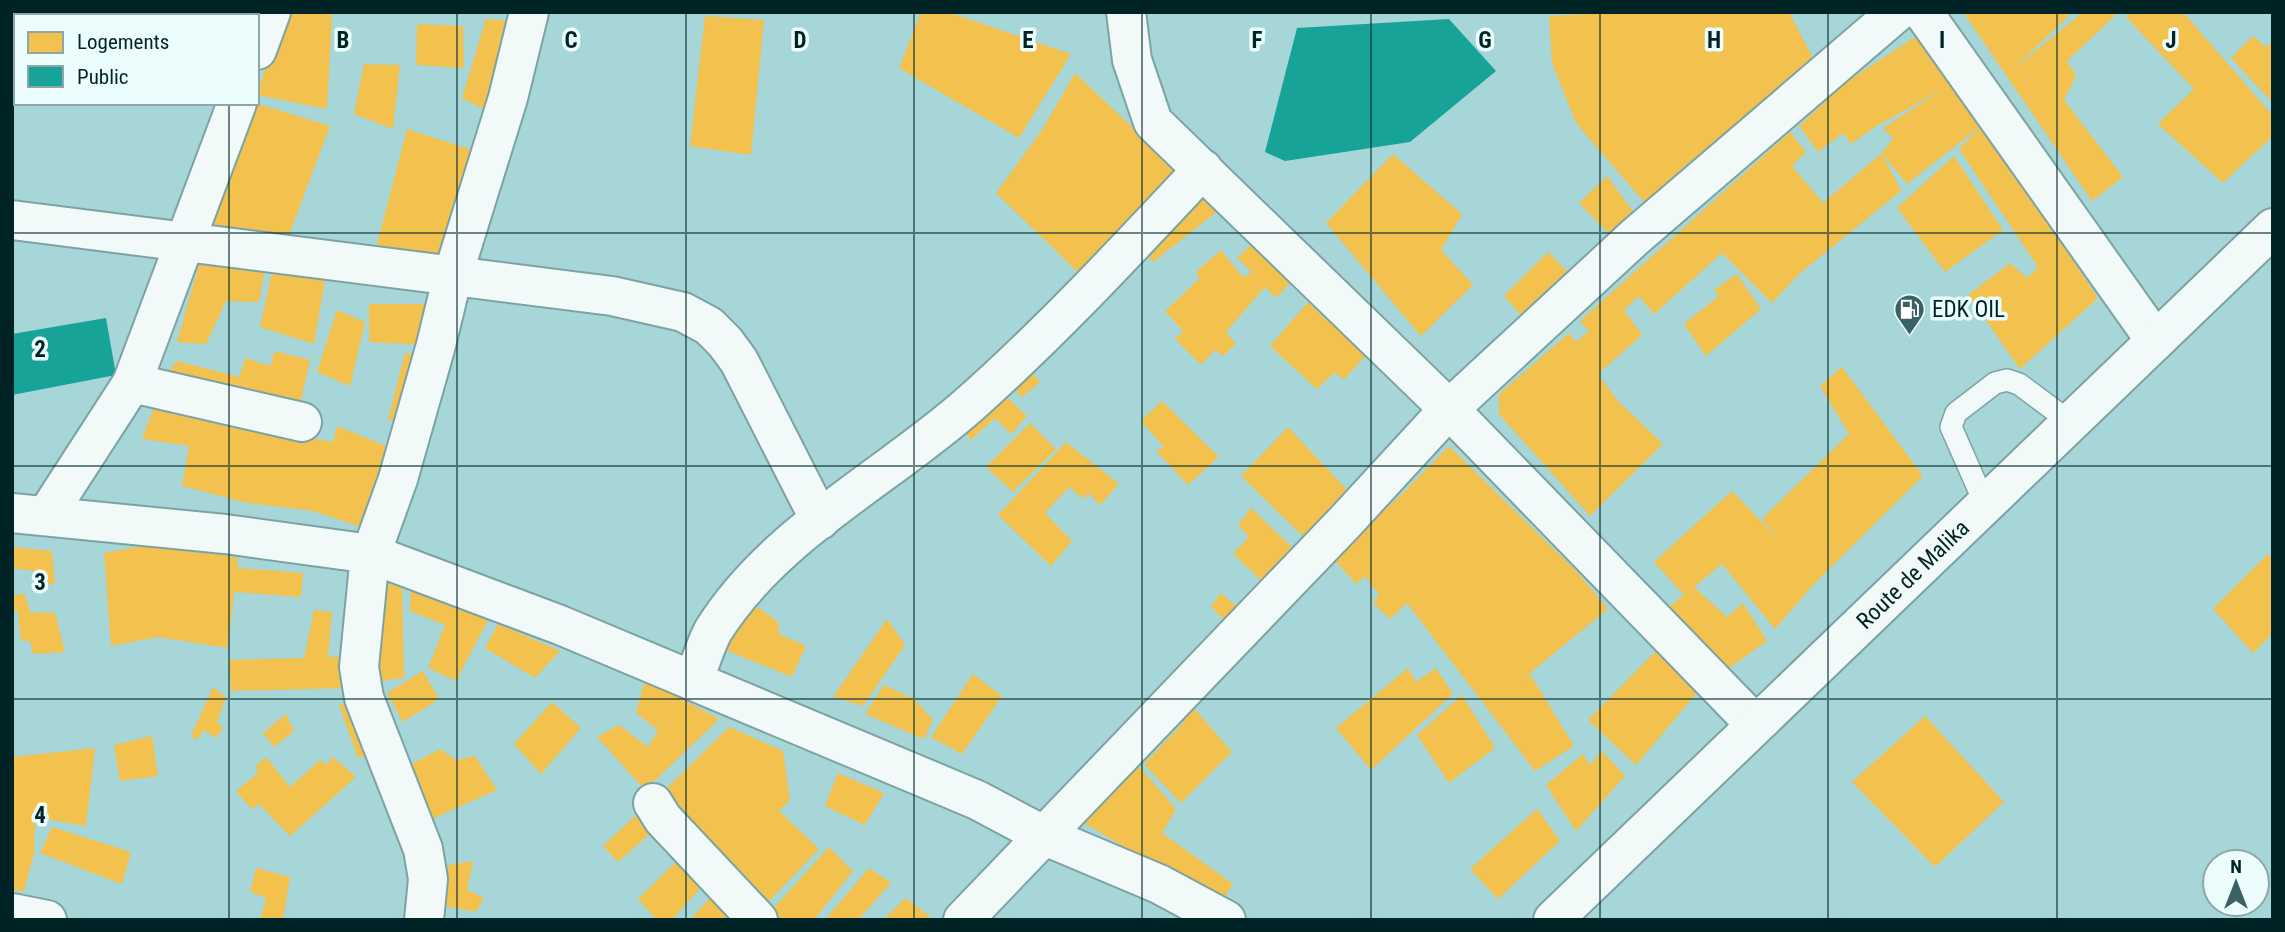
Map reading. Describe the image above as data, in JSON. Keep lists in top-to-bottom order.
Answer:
{
  "streets": {
    "street": ["Route de Malika"]
  },
  "places": {
    "fuel station": ["EDK OIL"]
  },
  "legend": ["Logements", "Public"],
  "north": "top",
  "grid": {
    "columns": [
      "B",
      "C",
      "D",
      "E",
      "F",
      "G",
      "H",
      "I",
      "J"
    ],
    "rows": ["2", "3", "4"]
  }
}
